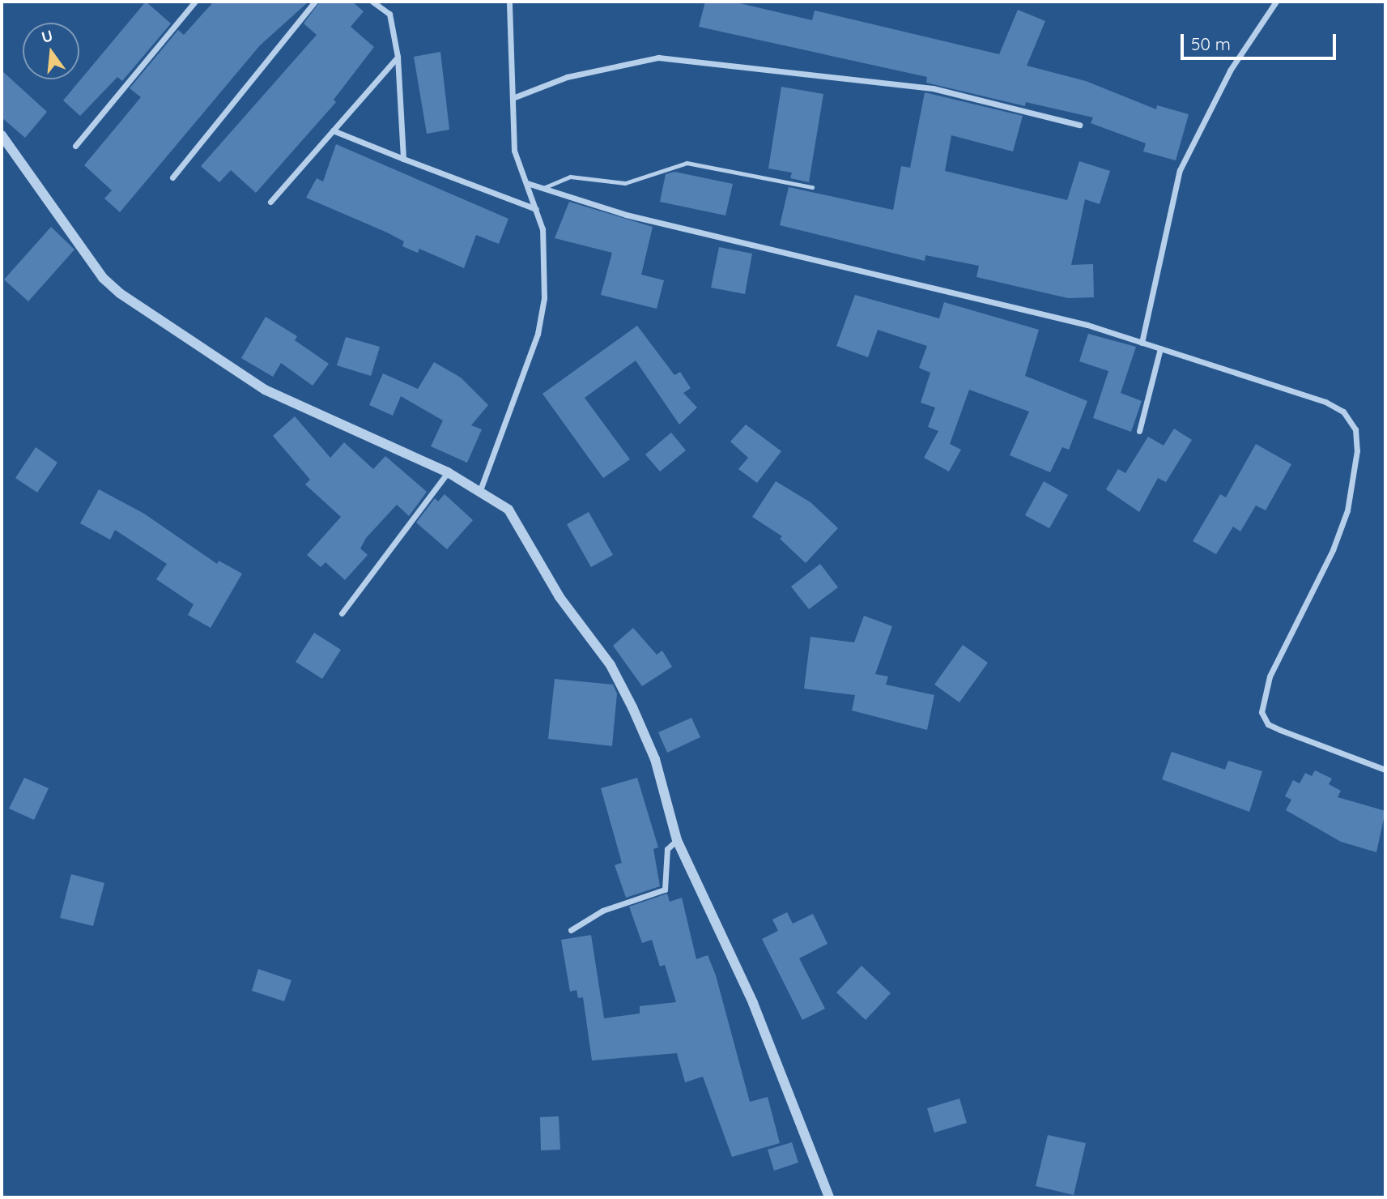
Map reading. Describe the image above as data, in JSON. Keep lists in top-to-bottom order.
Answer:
{
  "scale_bar": "50 m",
  "north": "top"
}
